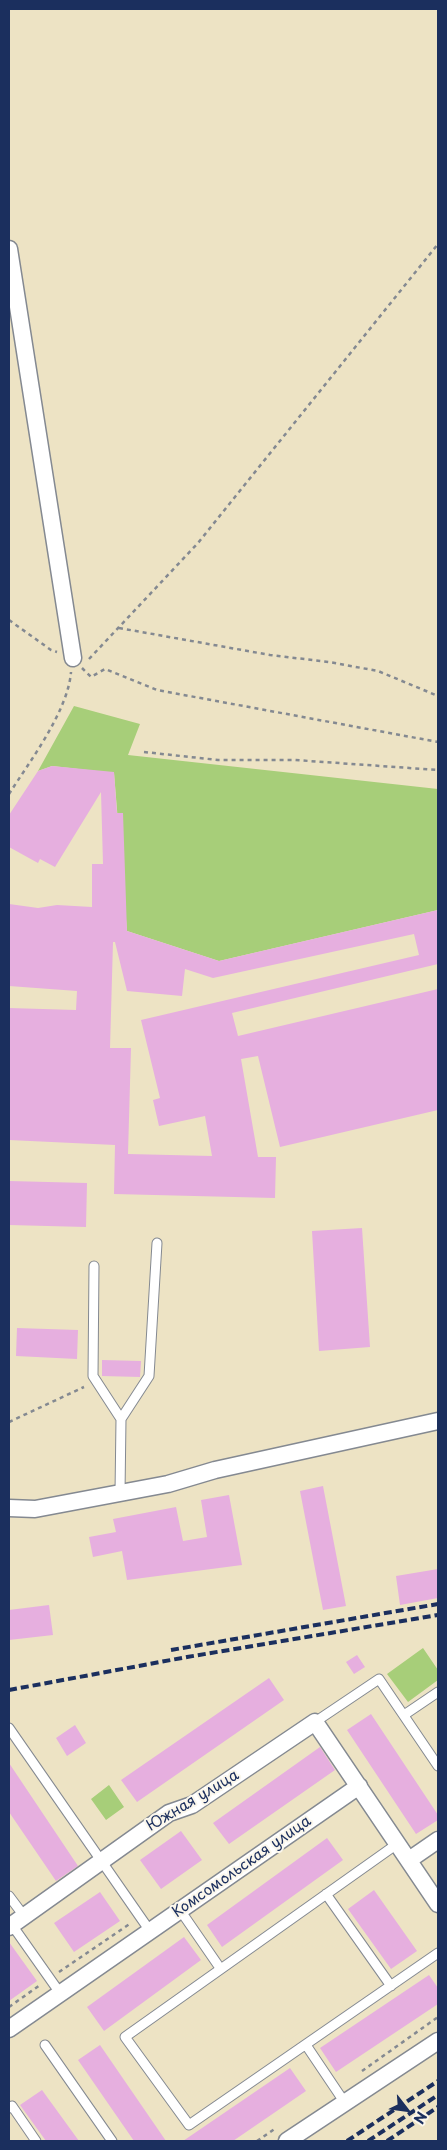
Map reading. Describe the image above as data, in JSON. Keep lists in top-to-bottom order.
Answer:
{
  "streets": {
    "street": ["Южная улица", "Комсомольская улица"]
  },
  "north": "bottom right"
}
